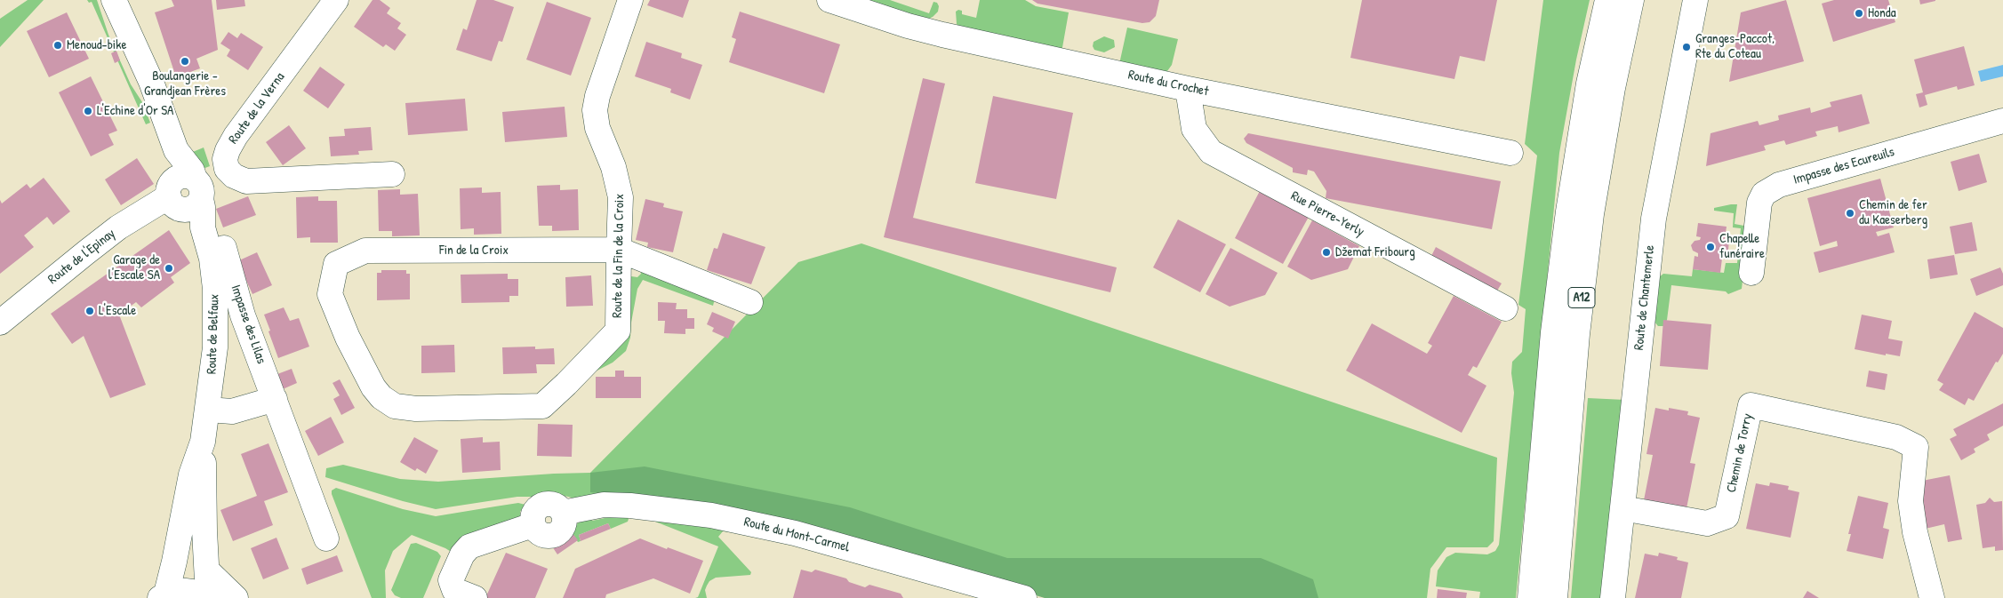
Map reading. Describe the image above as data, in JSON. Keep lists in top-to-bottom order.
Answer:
{
  "streets": {
    "main road": [
      "Route du Crochet",
      "Route de la Verna",
      "Impasse des Ecureuils",
      "Rue Pierre-Yerly",
      "Fin de la Croix",
      "Route de la Fin de la Croix",
      "Route de l'Epinay",
      "A12",
      "Route de Chantemerle",
      "Impasse des Lilas",
      "Route de Belfaux",
      "Chemin de Torry",
      "Route du Mont-Carmel"
    ]
  },
  "crossings": [
    ["Route du Crochet", "Rue Pierre-Yerly"],
    ["Fin de la Croix", "Route de la Fin de la Croix"],
    ["Route de l'Epinay", "Route de Belfaux"],
    ["Route de Chantemerle", "Chemin de Torry"]
  ],
  "places": [
    "Honda",
    "Menoud-bike",
    "Granges-Paccot, Rte du Coteau",
    "Boulangerie - Grandjean Frères",
    "L'Echine d'Or SA",
    "Chemin de fer du Kaeserberg",
    "Chapelle funéraire",
    "Džemat Fribourg",
    "Garage de l'Escale SA",
    "L'Escale"
  ]
}
